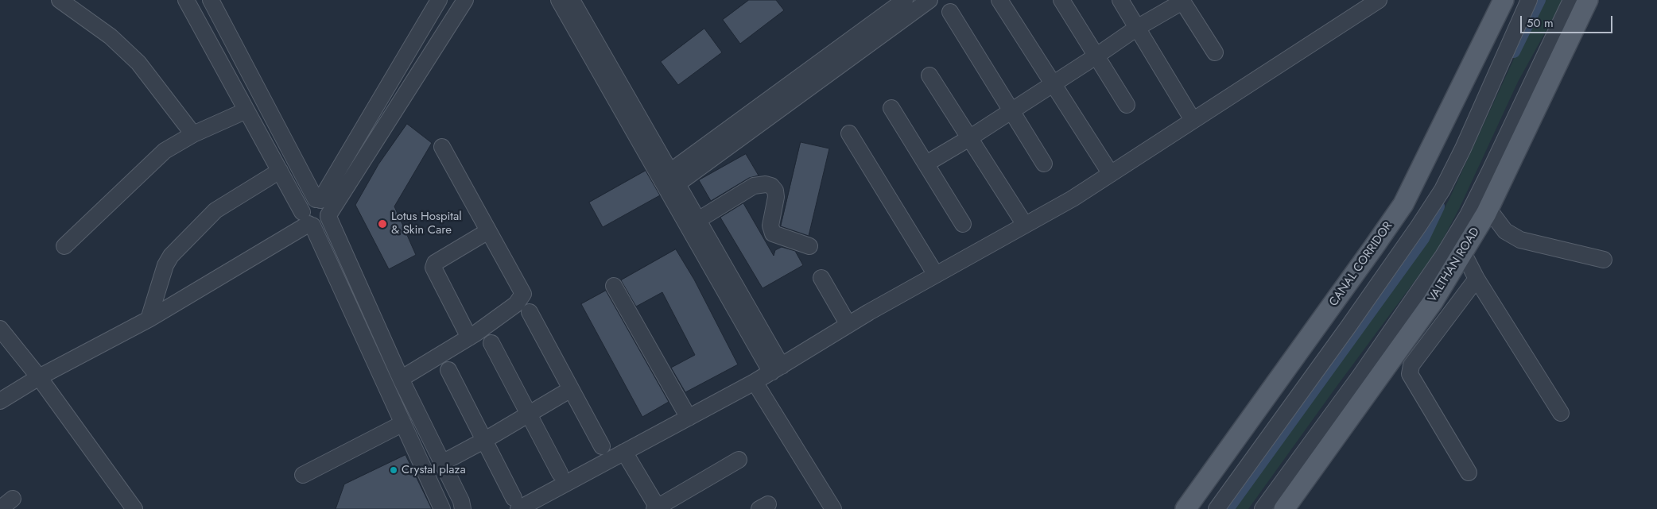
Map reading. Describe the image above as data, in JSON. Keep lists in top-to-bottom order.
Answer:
{
  "streets": {
    "main road": ["CANAL CORRIDOR", "VALTHAN ROAD"]
  },
  "places": ["Lotus Hospital & Skin Care", "Crystal plaza"],
  "scale_bar": "50 m"
}
